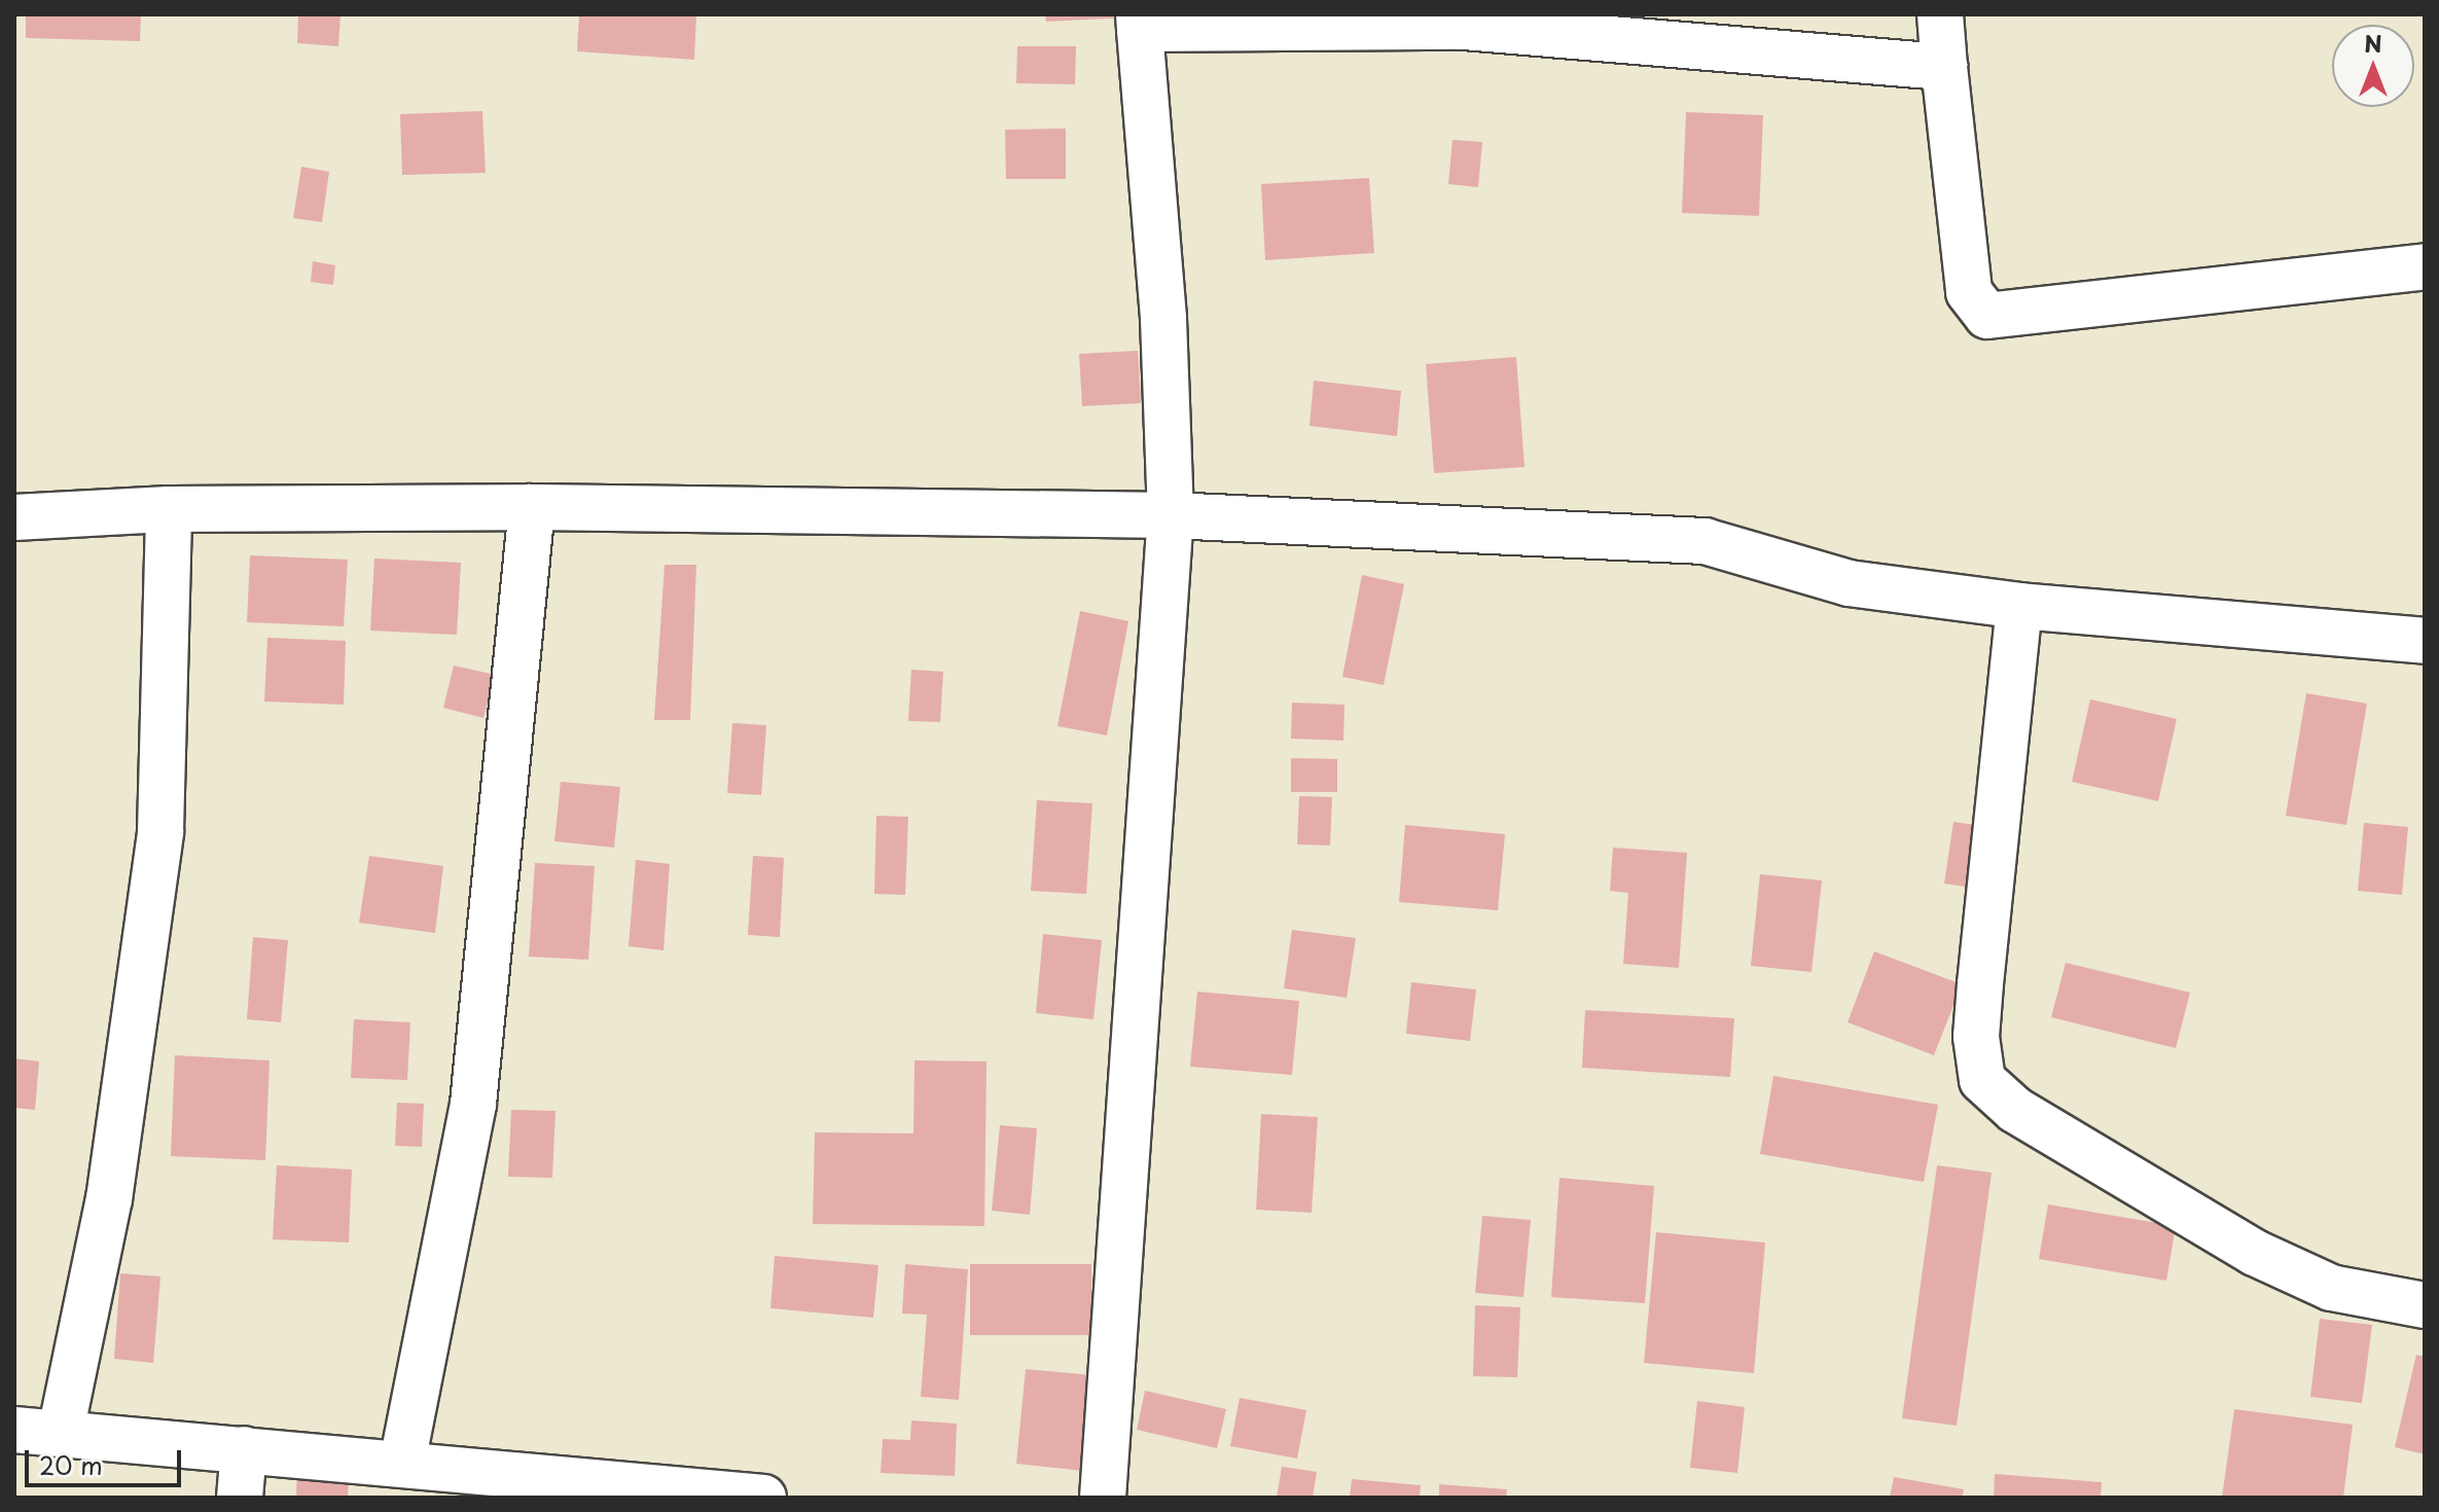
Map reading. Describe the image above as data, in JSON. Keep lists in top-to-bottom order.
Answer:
{
  "scale_bar": "20 m",
  "north": "top"
}
